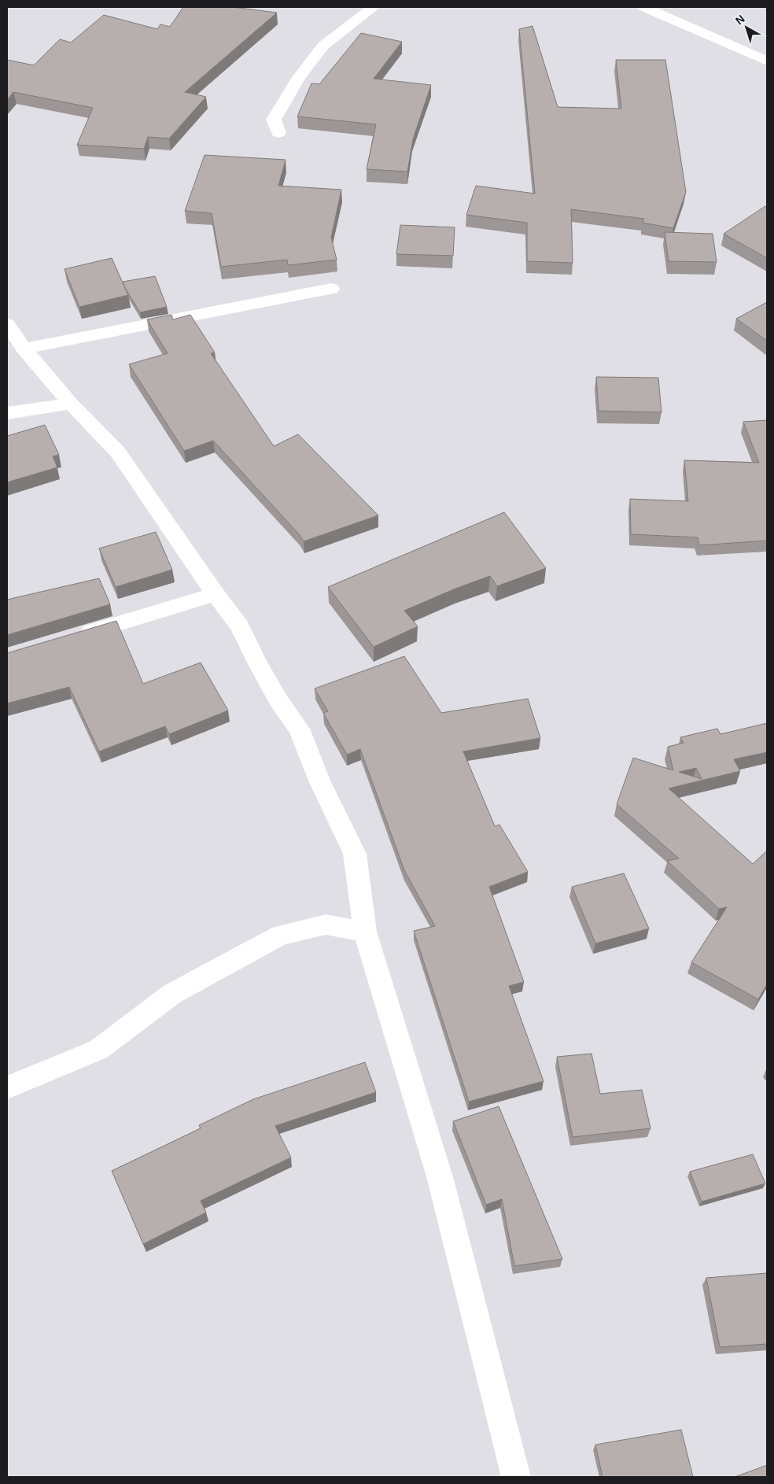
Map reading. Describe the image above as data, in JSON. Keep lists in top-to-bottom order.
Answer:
{
  "north": "top left"
}
